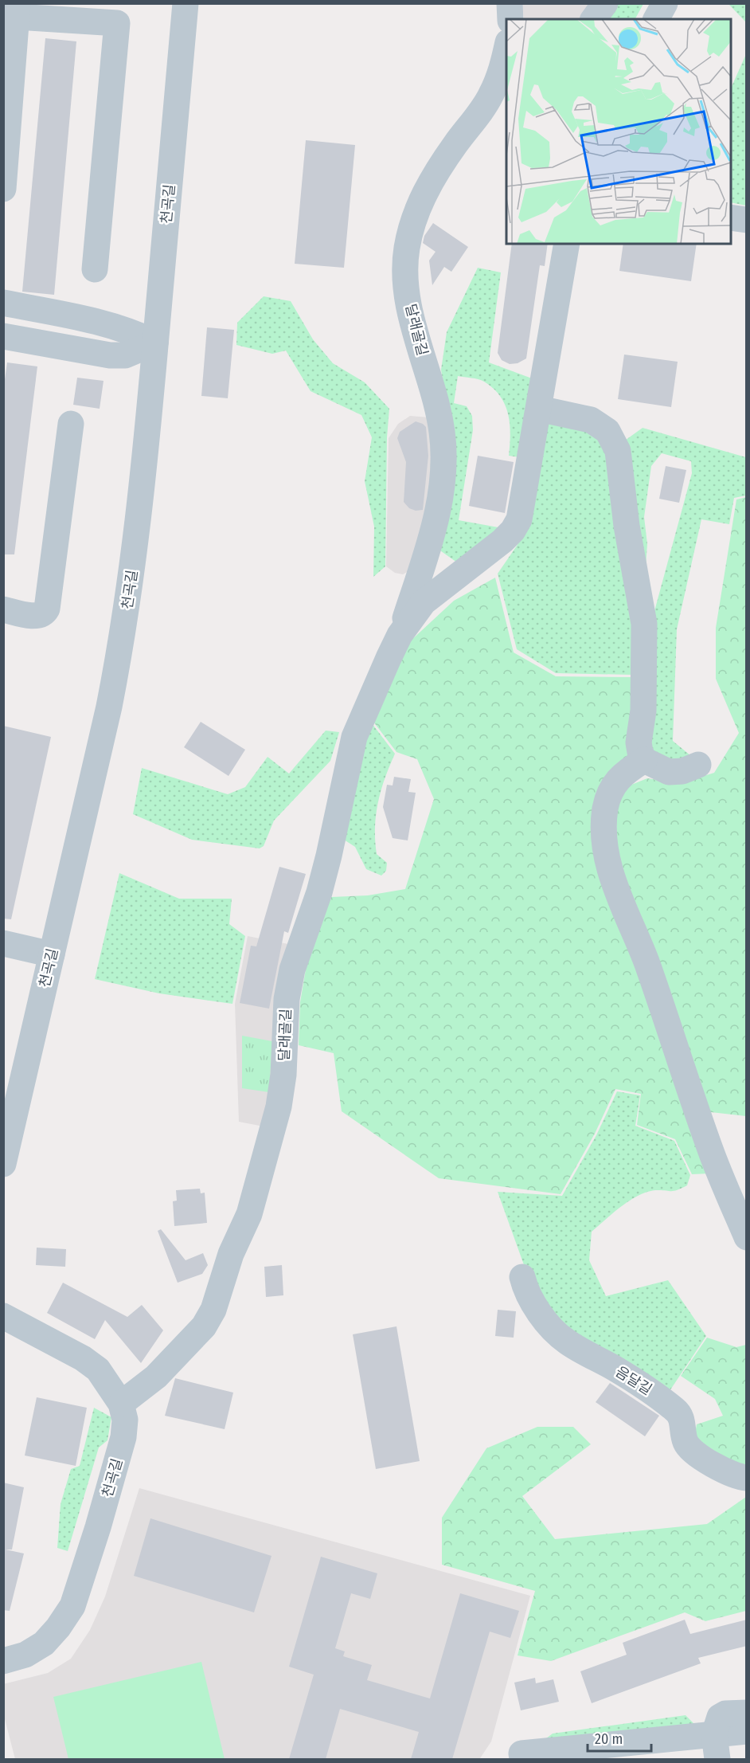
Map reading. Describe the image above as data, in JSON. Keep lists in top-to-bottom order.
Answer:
{
  "streets": {
    "street": ["천곡길", "달래골길", "음달길"]
  },
  "crossings": [
    ["천곡길", "달래골길"]
  ],
  "scale_bar": "20 m"
}
